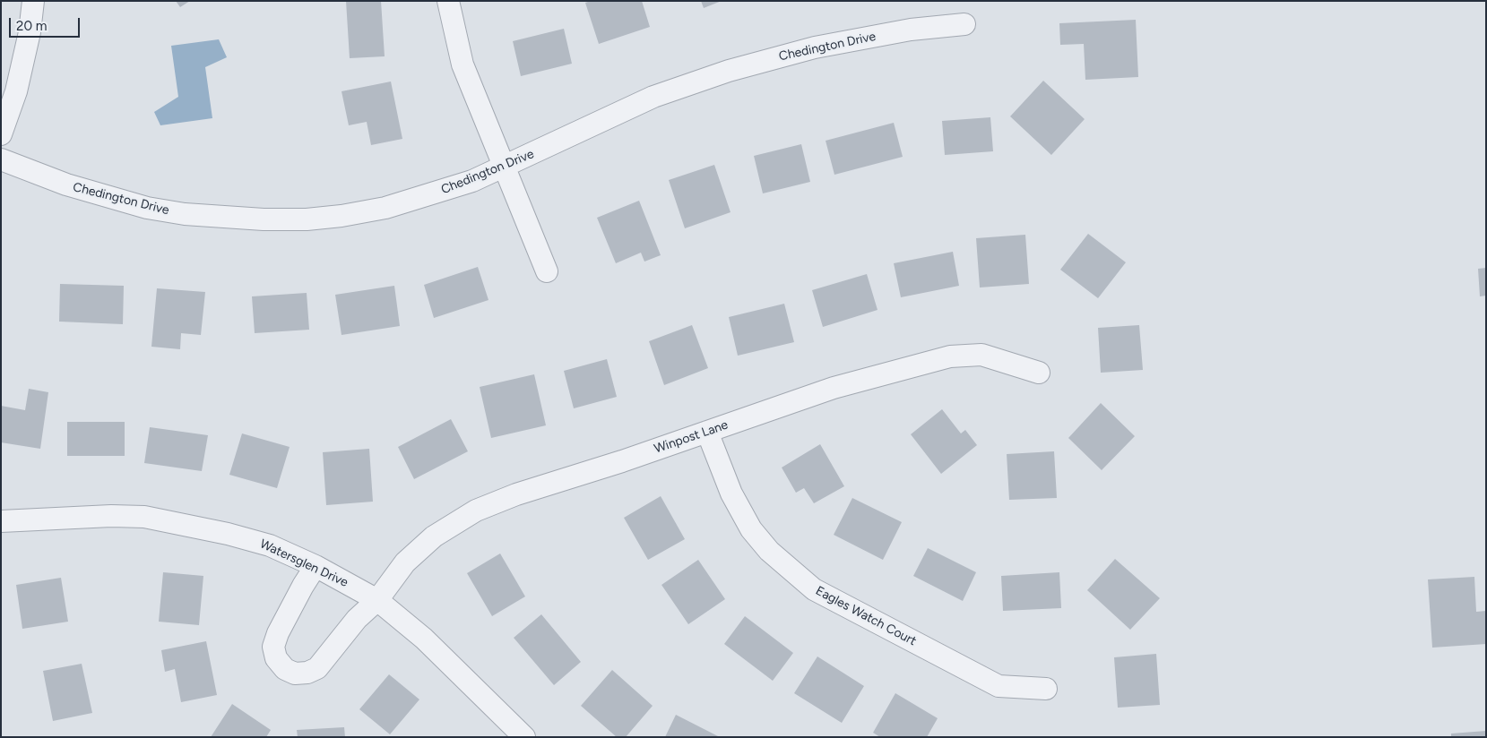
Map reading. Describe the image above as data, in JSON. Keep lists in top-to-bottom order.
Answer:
{
  "streets": {
    "street": [
      "Chedington Drive",
      "Winpost Lane",
      "Watersglen Drive",
      "Eagles Watch Court"
    ]
  },
  "crossings": [
    ["Winpost Lane", "Watersglen Drive"],
    ["Winpost Lane", "Eagles Watch Court"]
  ],
  "scale_bar": "20 m"
}
